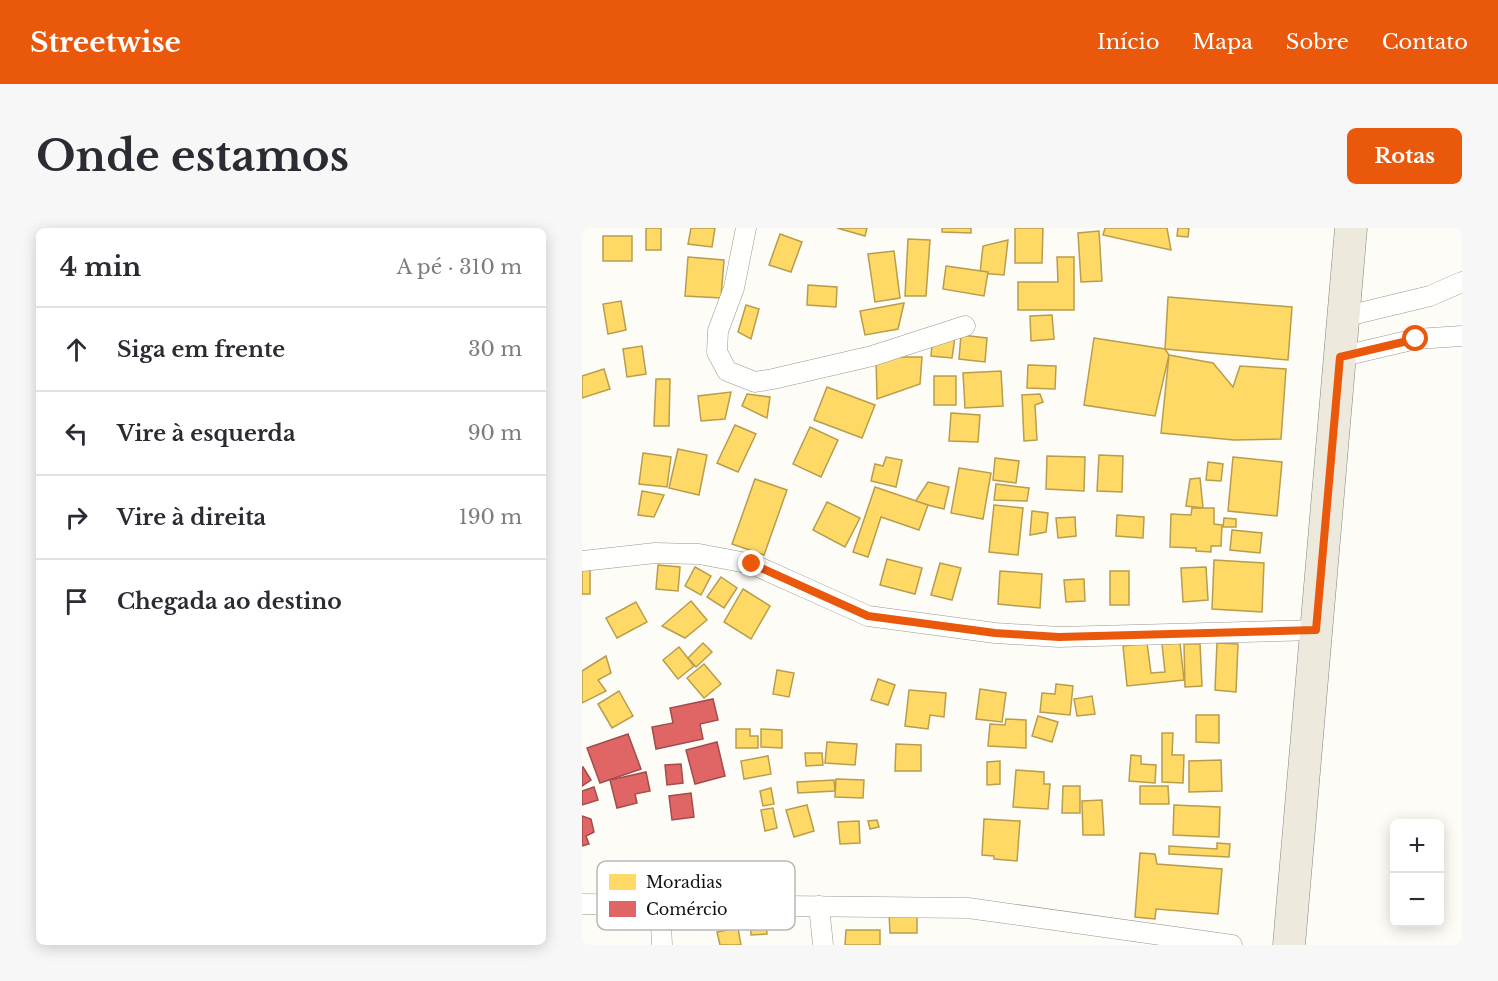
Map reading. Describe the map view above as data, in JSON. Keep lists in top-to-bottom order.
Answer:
{
  "legend": ["Moradias", "Comércio"],
  "page": {
    "header": "Streetwise",
    "nav": [
      "Início",
      "Mapa",
      "Sobre",
      "Contato"
    ],
    "buttons": "Rotas",
    "title": "Onde estamos",
    "heading": ["4 min", "A pé · 310 m"],
    "list": [
      ["Siga em frente", "30 m"],
      ["Vire à esquerda", "90 m"],
      ["Vire à direita", "190 m"],
      "Chegada ao destino"
    ],
    "map_buttons": ["+", "−"]
  }
}
